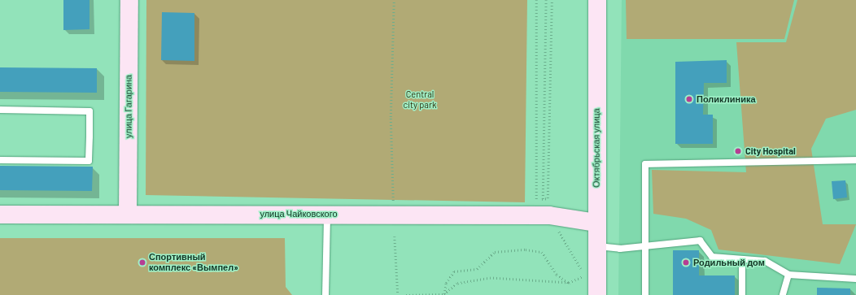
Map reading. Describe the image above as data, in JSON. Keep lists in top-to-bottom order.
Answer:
{
  "streets": {
    "street": ["улица Гагарина", "Октябрьская улица", "улица Чайковского"]
  },
  "crossings": [
    ["улица Гагарина", "улица Чайковского"],
    ["Октябрьская улица", "улица Чайковского"]
  ],
  "parks": ["Central city park"],
  "places": [
    "Поликлиника",
    "City Hospital",
    "Спортивный комплекс «Вымпел»",
    "Родильный дом"
  ]
}
